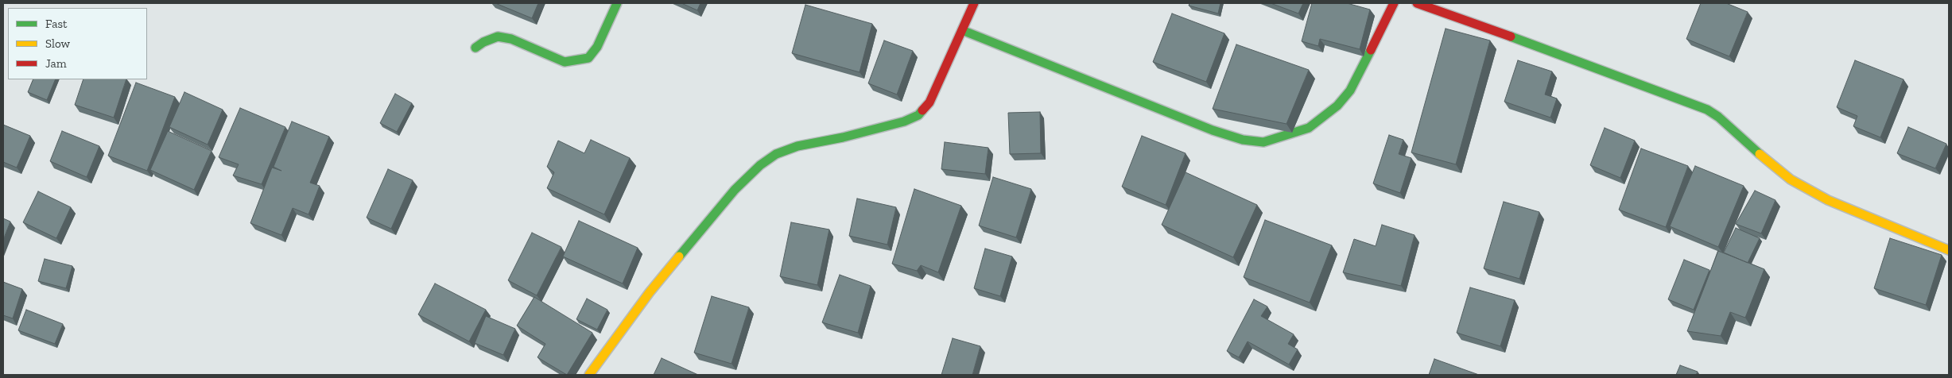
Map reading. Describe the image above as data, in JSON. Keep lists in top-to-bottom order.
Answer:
{
  "legend": ["Fast", "Slow", "Jam"]
}
